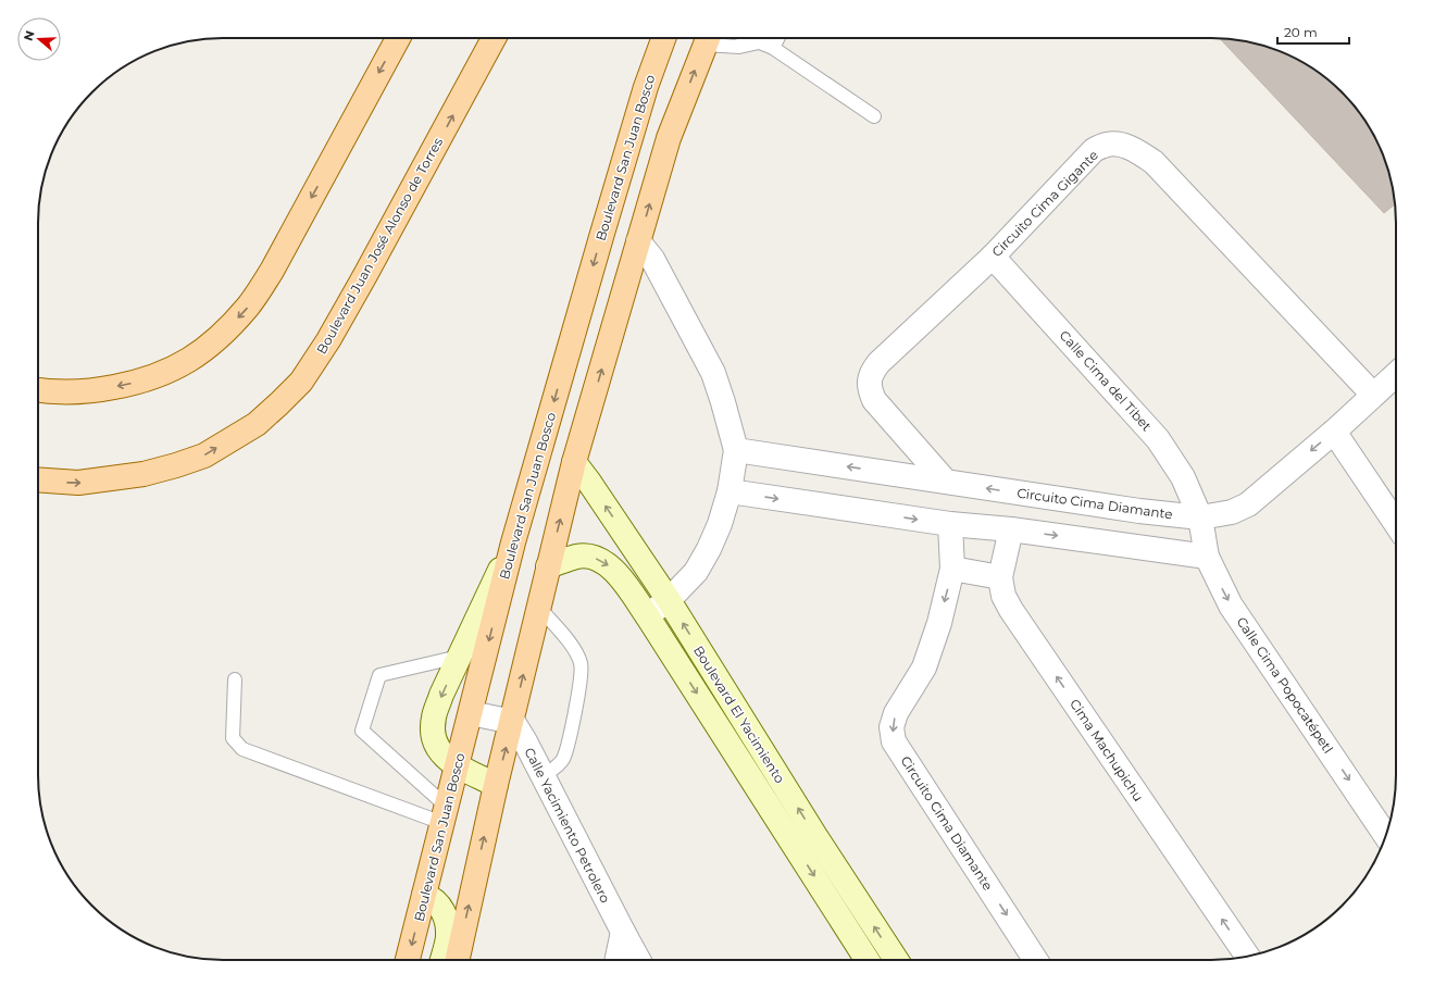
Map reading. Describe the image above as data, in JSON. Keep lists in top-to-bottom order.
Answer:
{
  "streets": {
    "main road": ["Boulevard San Juan Bosco", "Boulevard Juan José Alonso de Torres"],
    "street": [
      "Circuito Cima Gigante",
      "Calle Cima del Tibet",
      "Circuito Cima Diamante",
      "Calle Cima Popocatépetl",
      "Boulevard El Yacimiento",
      "Cima Machupichu",
      "Calle Yacimiento Petrolero"
    ]
  },
  "crossings": [
    ["Circuito Cima Gigante", "Calle Cima del Tibet"],
    ["Circuito Cima Gigante", "Circuito Cima Diamante"],
    ["Calle Cima del Tibet", "Circuito Cima Diamante"],
    ["Calle Cima del Tibet", "Calle Cima Popocatépetl"],
    ["Circuito Cima Diamante", "Calle Cima Popocatépetl"]
  ],
  "one_way": ["Calle Cima Popocatépetl", "Cima Machupichu"],
  "scale_bar": "20 m",
  "north": "left"
}
